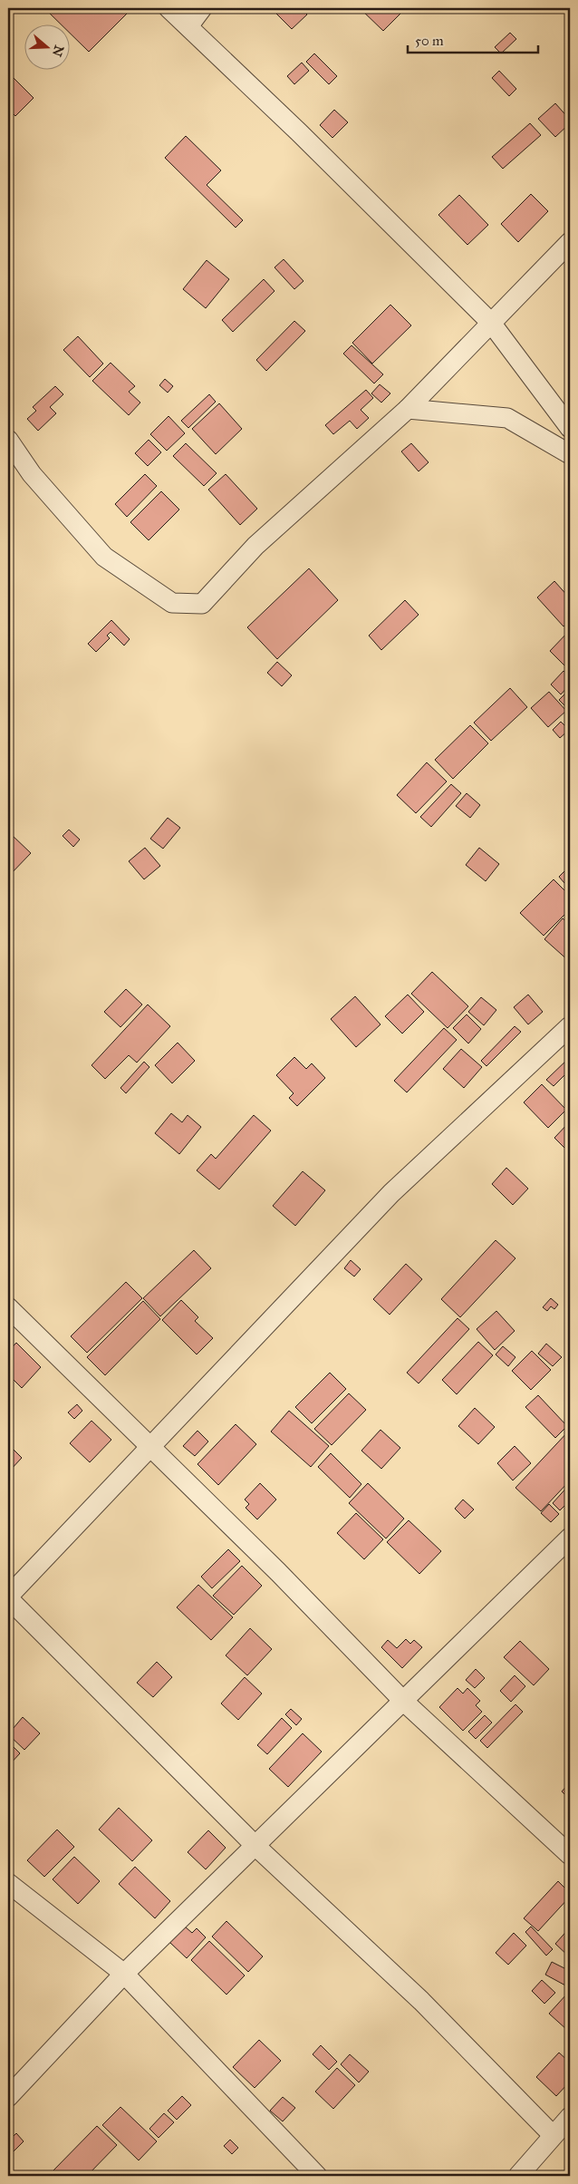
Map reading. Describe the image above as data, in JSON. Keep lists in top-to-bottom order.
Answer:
{
  "scale_bar": "50 m",
  "north": "right"
}
